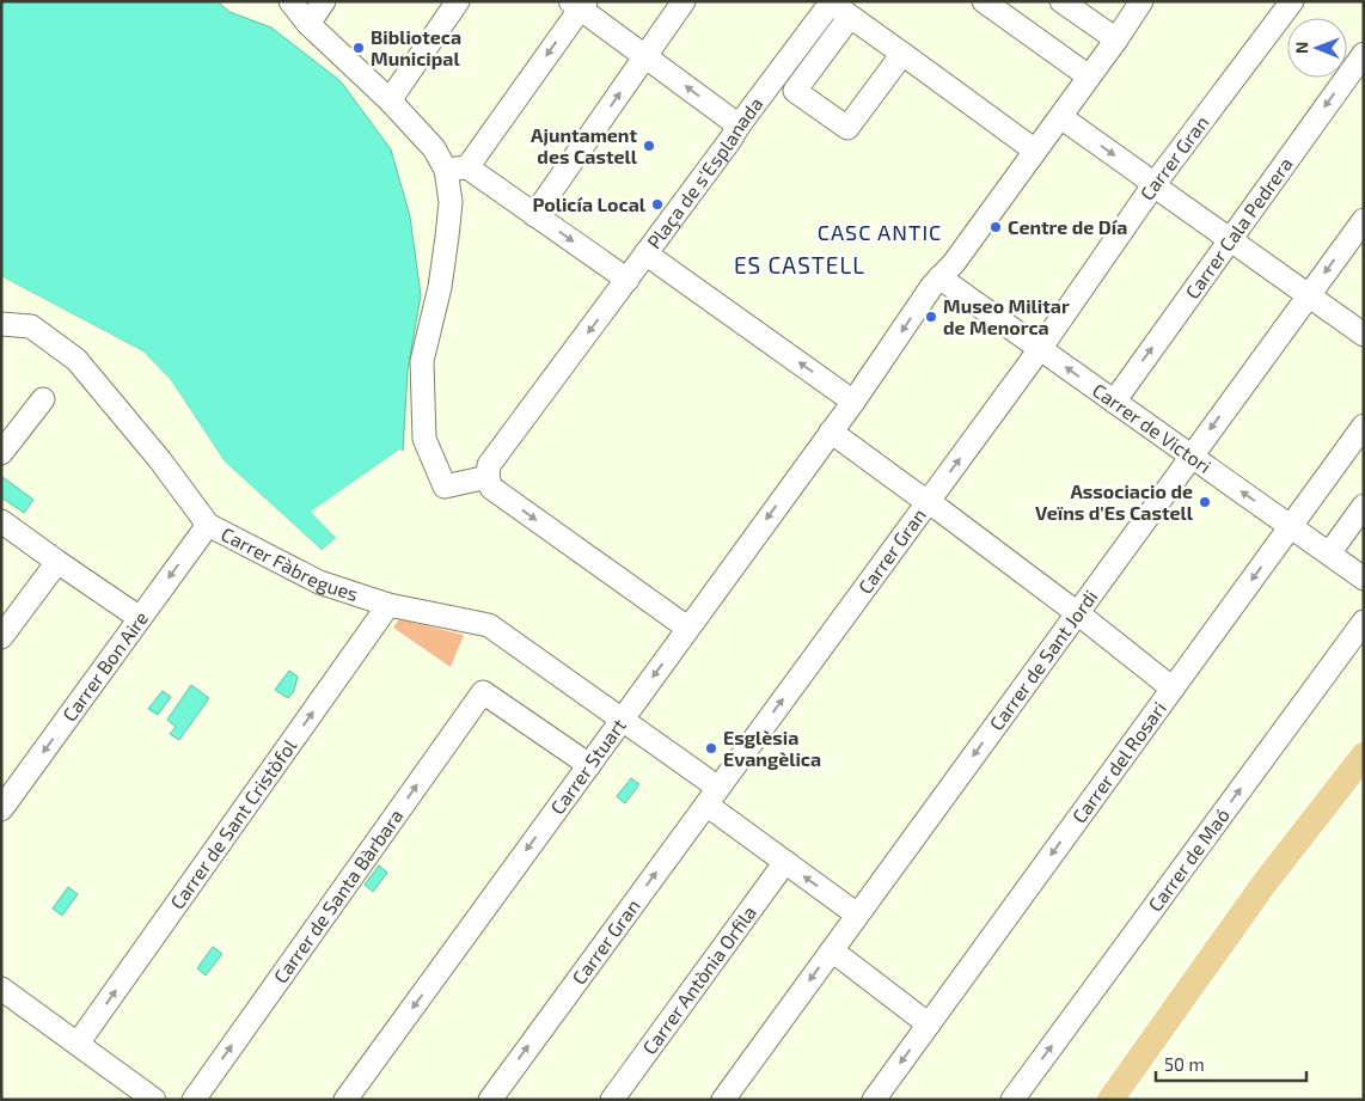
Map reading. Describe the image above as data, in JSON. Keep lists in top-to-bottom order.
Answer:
{
  "streets": {
    "street": [
      "Carrer Gran",
      "Plaça de s'Esplanada",
      "Carrer Cala Pedrera",
      "Carrer de Victori",
      "Carrer Fàbregues",
      "Carrer de Sant Jordi",
      "Carrer Bon Aire",
      "Carrer del Rosari",
      "Carrer Stuart",
      "Carrer de Sant Cristòfol",
      "Carrer de Maó",
      "Carrer de Santa Bàrbara",
      "Carrer Antònia Orfila"
    ]
  },
  "crossings": [
    ["Carrer Gran", "Carrer de Victori"],
    ["Carrer Cala Pedrera", "Carrer de Victori"],
    ["Carrer de Victori", "Carrer de Sant Jordi"],
    ["Carrer de Victori", "Carrer del Rosari"],
    ["Carrer Fàbregues", "Carrer Bon Aire"],
    ["Carrer Fàbregues", "Carrer Stuart"],
    ["Carrer Fàbregues", "Carrer de Sant Cristòfol"],
    ["Carrer Stuart", "Carrer de Santa Bàrbara"]
  ],
  "one_way": [
    "Carrer Gran",
    "Carrer de Sant Jordi",
    "Carrer Bon Aire",
    "Carrer del Rosari",
    "Carrer Stuart",
    "Carrer de Sant Cristòfol",
    "Carrer de Maó",
    "Carrer de Santa Bàrbara"
  ],
  "districts": ["CASC ANTIC", "ES CASTELL"],
  "places": [
    "Biblioteca Municipal",
    "Ajuntament des Castell",
    "Policía Local",
    "Centre de Día",
    "Museo Militar de Menorca",
    "Associacio de Veïns d'Es Castell",
    "Esglèsia Evangèlica"
  ],
  "scale_bar": "50 m",
  "north": "left"
}
